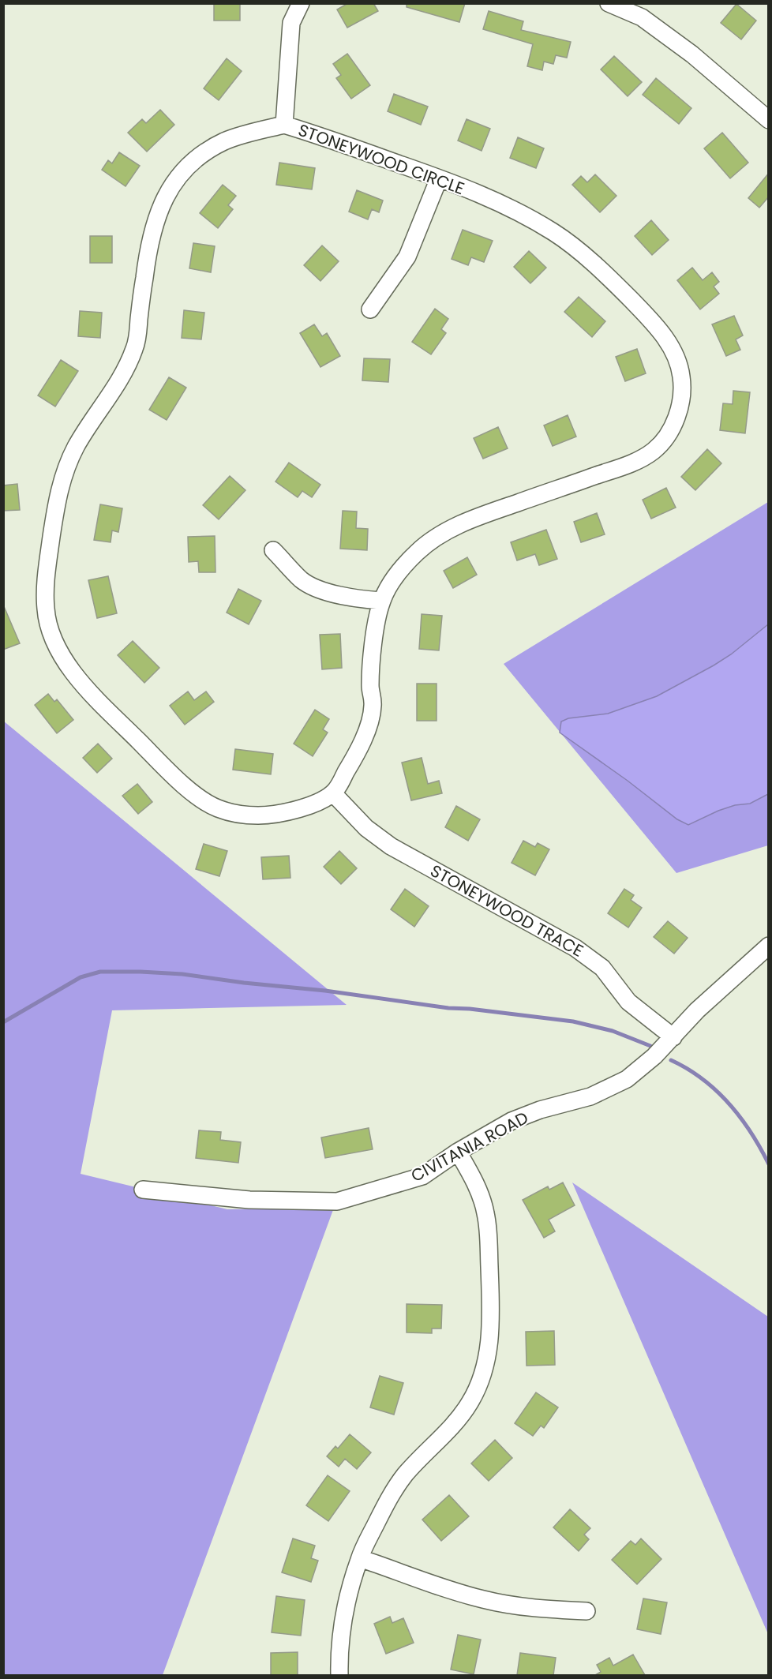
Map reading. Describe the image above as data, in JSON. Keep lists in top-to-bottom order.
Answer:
{
  "streets": {
    "street": ["STONEYWOOD CIRCLE", "STONEYWOOD TRACE", "CIVITANIA ROAD"]
  },
  "crossings": [
    ["STONEYWOOD CIRCLE", "STONEYWOOD TRACE"],
    ["STONEYWOOD TRACE", "CIVITANIA ROAD"]
  ]
}
